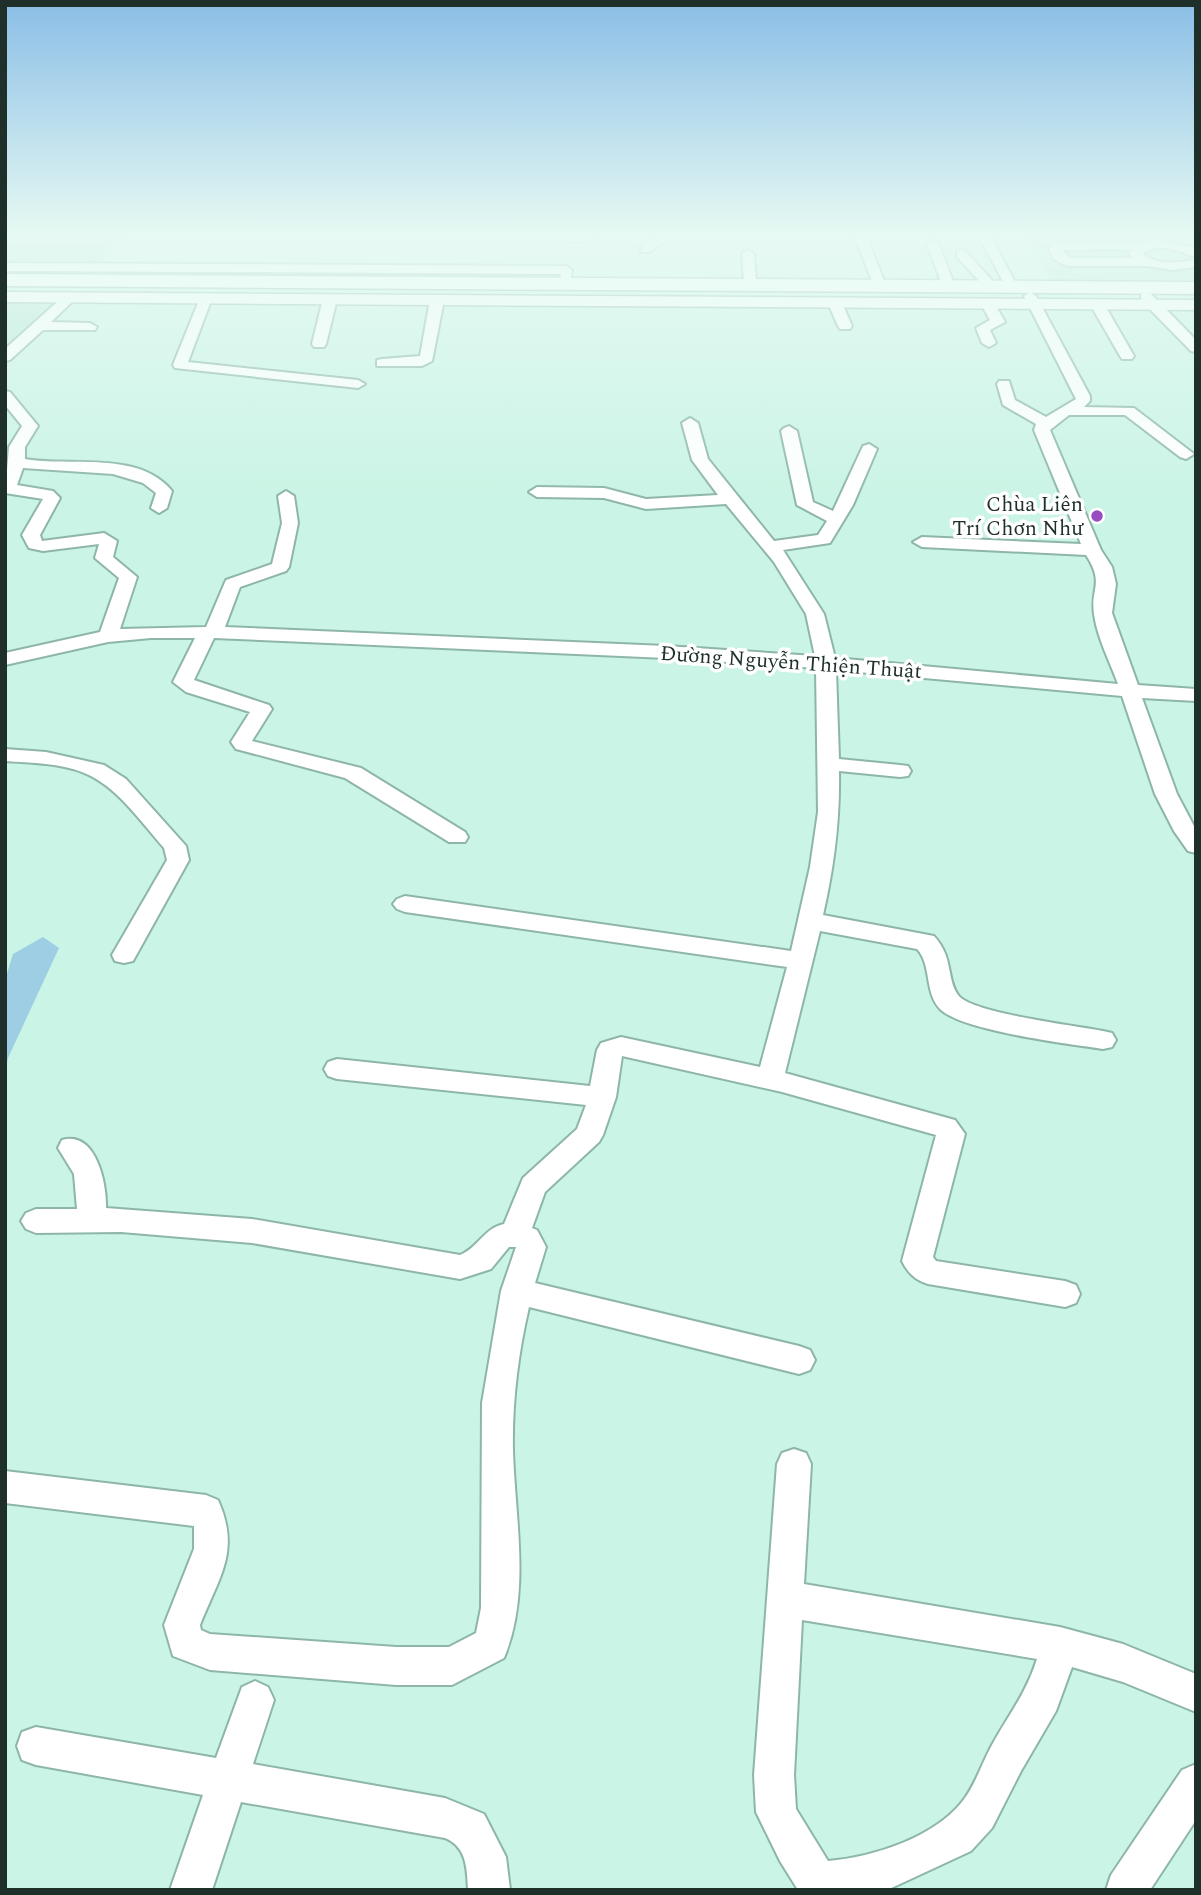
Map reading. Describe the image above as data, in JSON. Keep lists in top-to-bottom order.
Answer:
{
  "streets": {
    "street": ["Đường Nguyễn Thiện Thuật"]
  },
  "places": ["Chùa Liên Trí Chơn Như"]
}
